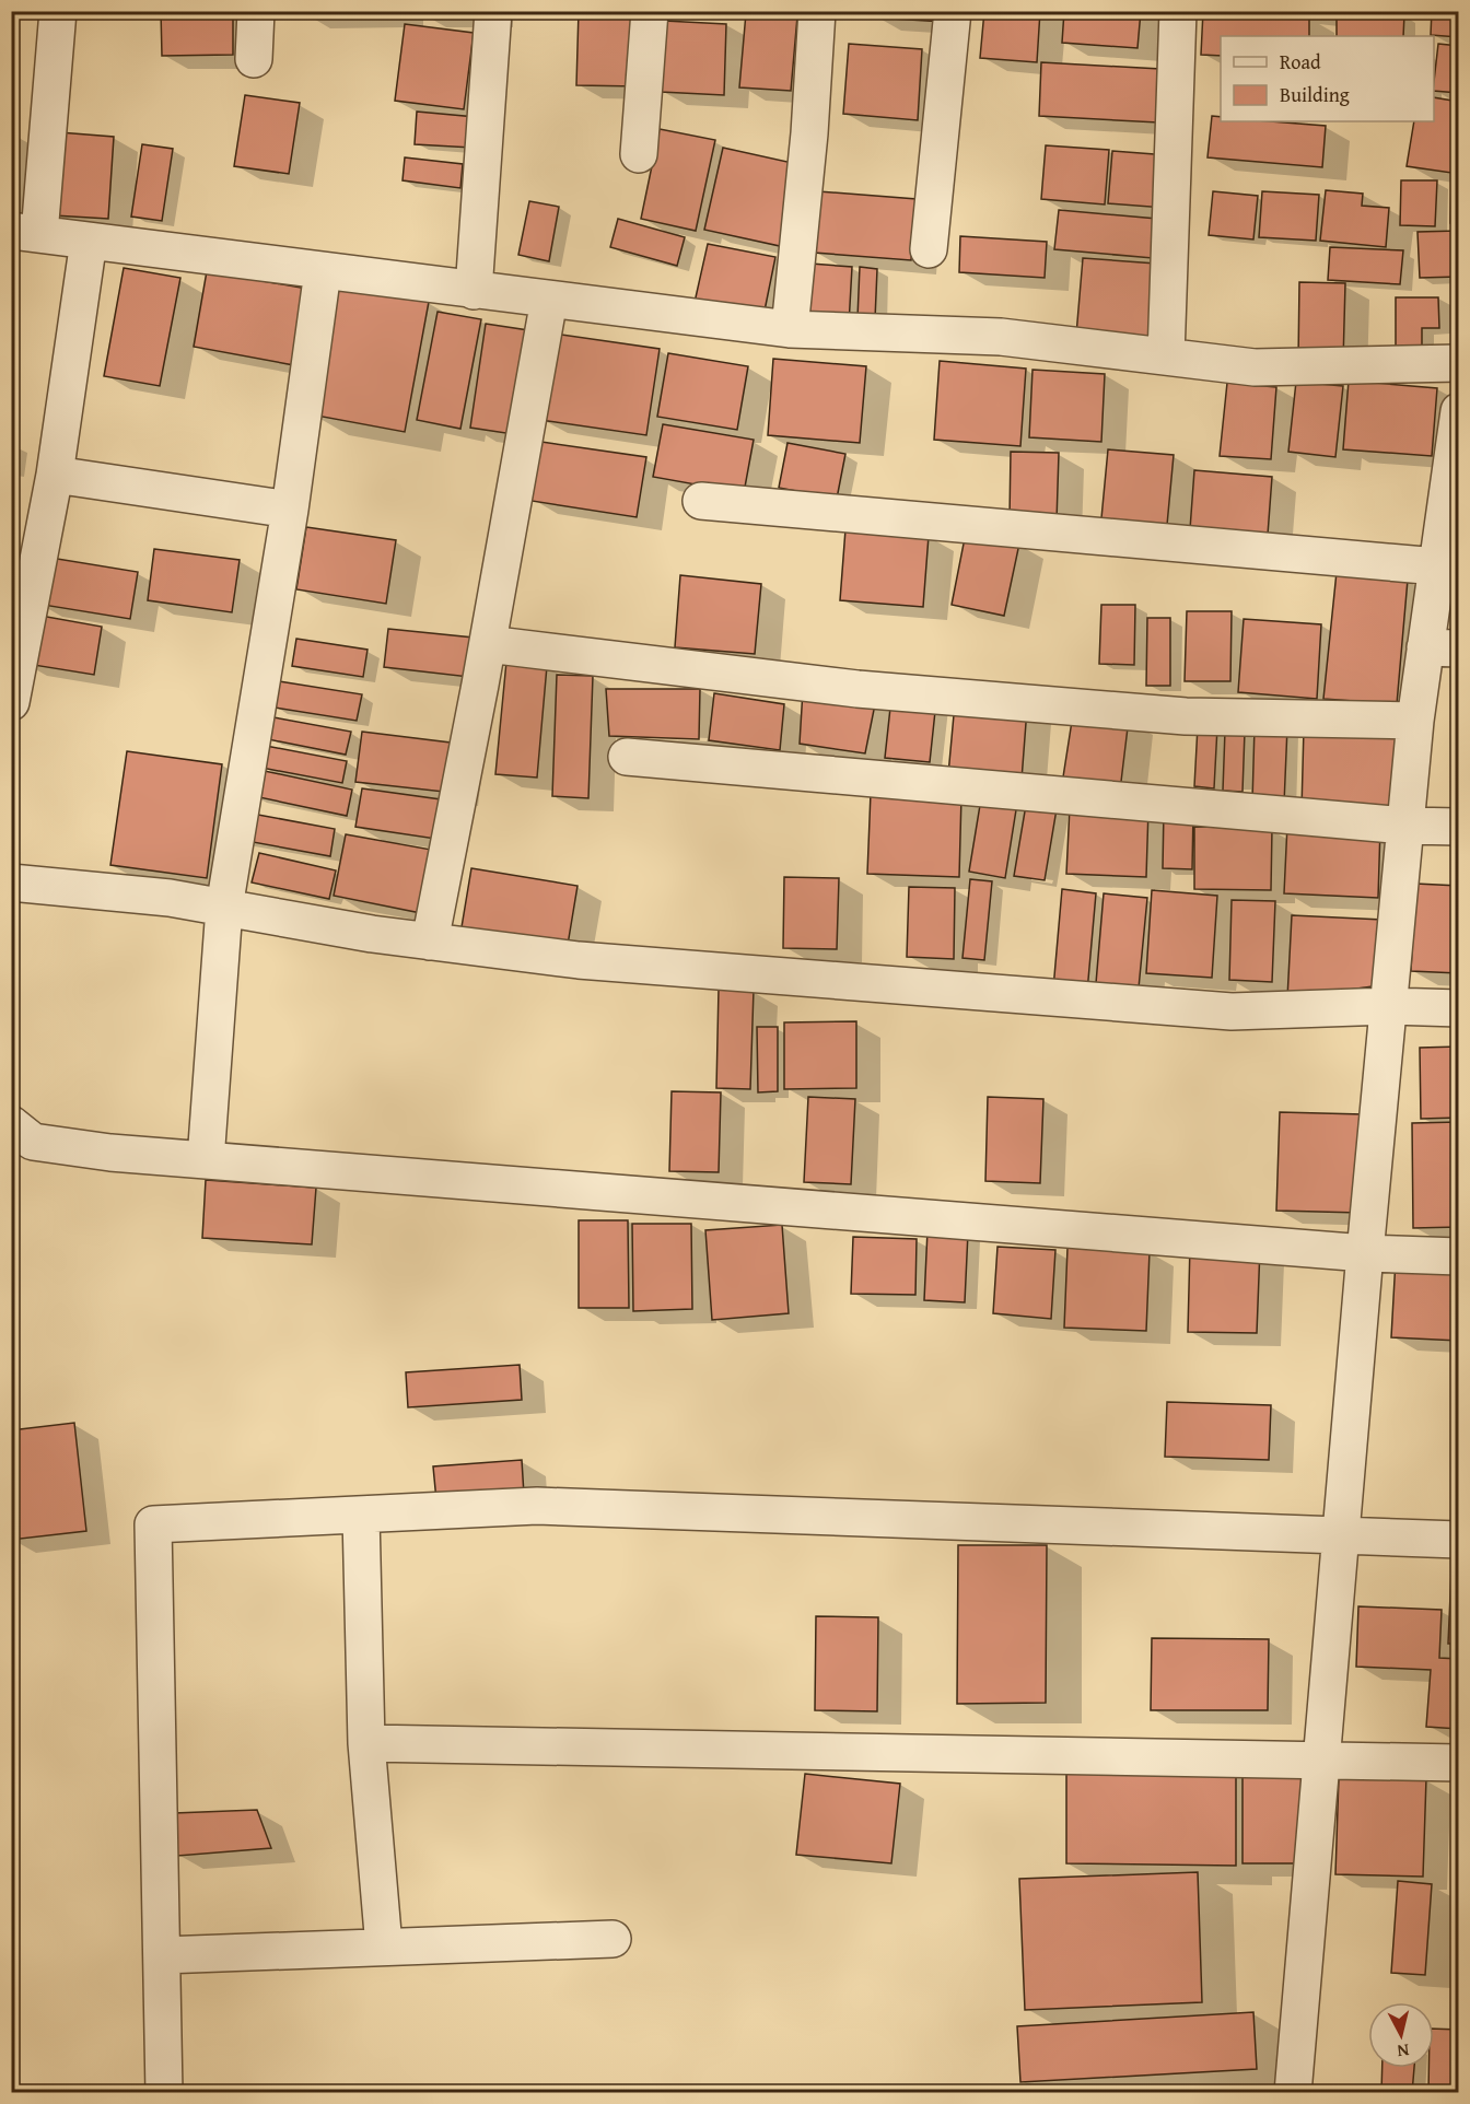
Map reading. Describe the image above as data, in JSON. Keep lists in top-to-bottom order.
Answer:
{
  "legend": ["Road", "Building"],
  "north": "bottom"
}
